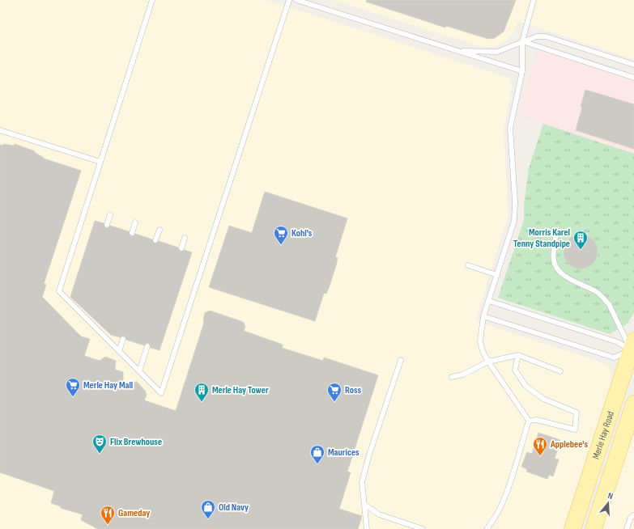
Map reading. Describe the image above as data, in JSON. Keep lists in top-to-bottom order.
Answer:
{
  "streets": {
    "main road": ["Merle Hay Road"]
  },
  "places": {
    "supermarket": ["Kohl's", "Merle Hay Mall", "Ross"],
    "building": ["Morris Karel Tenny Standpipe", "Merle Hay Tower"],
    "theatre": ["Flix Brewhouse"],
    "restaurant": ["Applebee's", "Gameday"],
    "shop": ["Maurices", "Old Navy"]
  },
  "north": "top"
}
